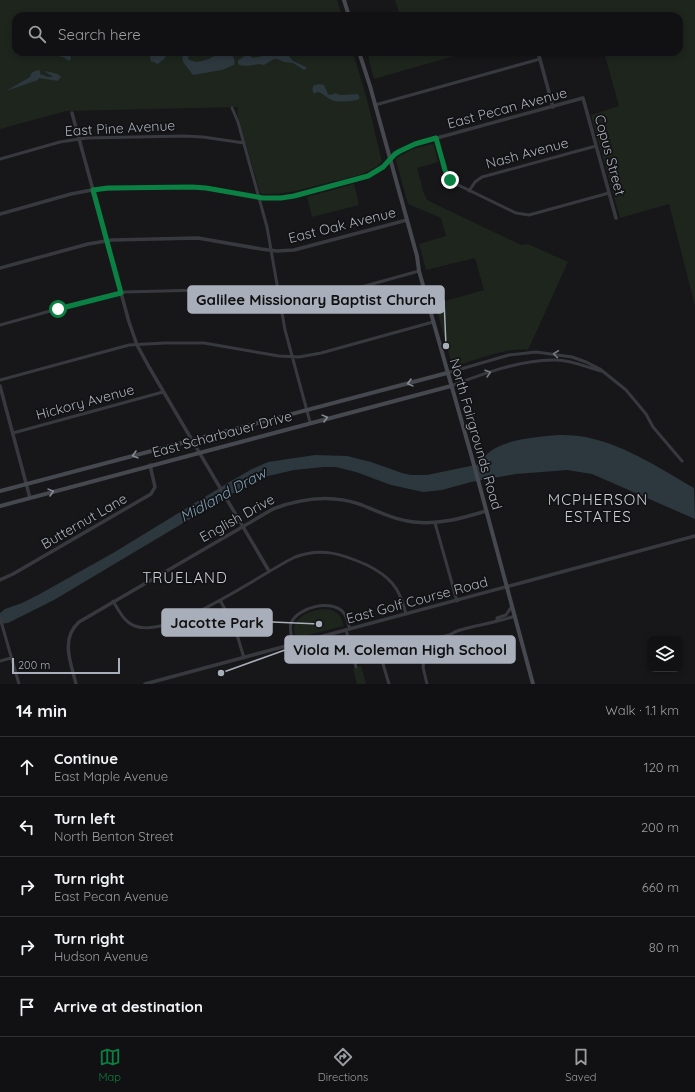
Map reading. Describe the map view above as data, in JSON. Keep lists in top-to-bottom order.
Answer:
{
  "streets": {
    "main road": ["East Scharbauer Drive", "North Fairgrounds Road"],
    "street": [
      "East Pecan Avenue",
      "East Pine Avenue",
      "Nash Avenue",
      "Copus Street",
      "East Oak Avenue",
      "Hickory Avenue",
      "English Drive",
      "Butternut Lane",
      "East Golf Course Road"
    ]
  },
  "crossings": [
    ["East Pecan Avenue", "Copus Street"],
    ["East Pecan Avenue", "North Fairgrounds Road"],
    ["Nash Avenue", "Copus Street"],
    ["East Oak Avenue", "North Fairgrounds Road"],
    ["East Scharbauer Drive", "North Fairgrounds Road"],
    ["East Scharbauer Drive", "Butternut Lane"],
    ["North Fairgrounds Road", "English Drive"],
    ["North Fairgrounds Road", "East Golf Course Road"]
  ],
  "districts": ["MCPHERSON ESTATES", "TRUELAND"],
  "water": ["Midland Draw"],
  "places": ["Galilee Missionary Baptist Church", "Jacotte Park", "Viola M. Coleman High School"],
  "scale_bar": "200 m",
  "page": {
    "search": "Search here",
    "scale": "200 m",
    "heading": ["14 min", "Walk · 1.1 km"],
    "list": [
      ["Continue", "East Maple Avenue", "120 m"],
      ["Turn left", "North Benton Street", "200 m"],
      ["Turn right", "East Pecan Avenue", "660 m"],
      ["Turn right", "Hudson Avenue", "80 m"],
      "Arrive at destination"
    ],
    "nav": ["Map", "Directions", "Saved"]
  }
}
